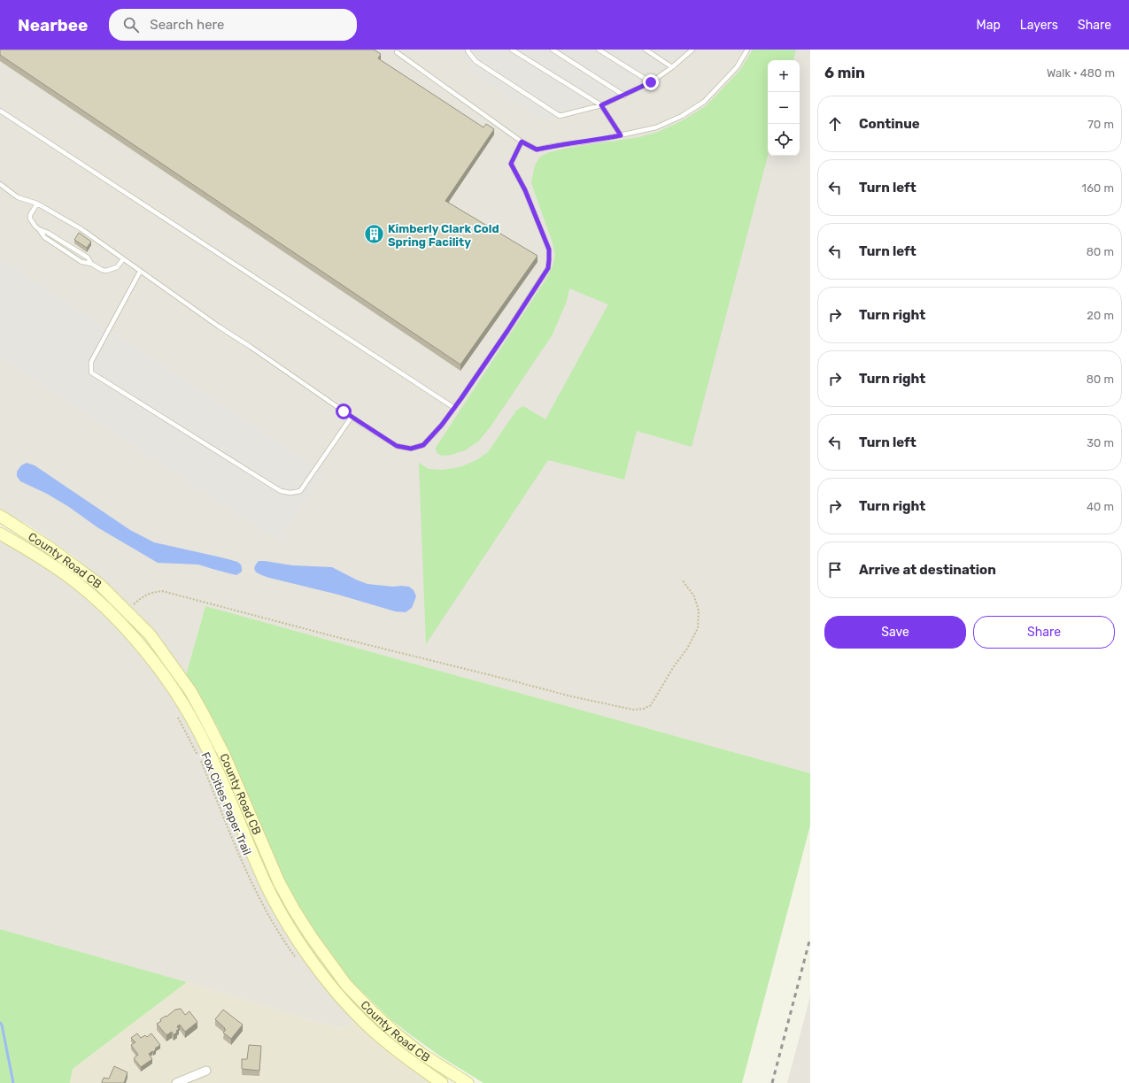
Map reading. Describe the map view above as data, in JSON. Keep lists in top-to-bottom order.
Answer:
{
  "streets": {
    "main road": ["County Road CB"],
    "path": ["Fox Cities Paper Trail"]
  },
  "places": {
    "building": ["Kimberly Clark Cold Spring Facility"]
  },
  "page": {
    "header": "Nearbee",
    "search": "Search here",
    "nav": ["Map", "Layers", "Share"],
    "heading": ["6 min", "Walk · 480 m"],
    "map_buttons": ["+", "−"],
    "list": [
      ["Continue", "70 m"],
      ["Turn left", "160 m"],
      ["Turn left", "80 m"],
      ["Turn right", "20 m"],
      ["Turn right", "80 m"],
      ["Turn left", "30 m"],
      ["Turn right", "40 m"],
      "Arrive at destination"
    ],
    "buttons": ["Save", "Share"]
  }
}
